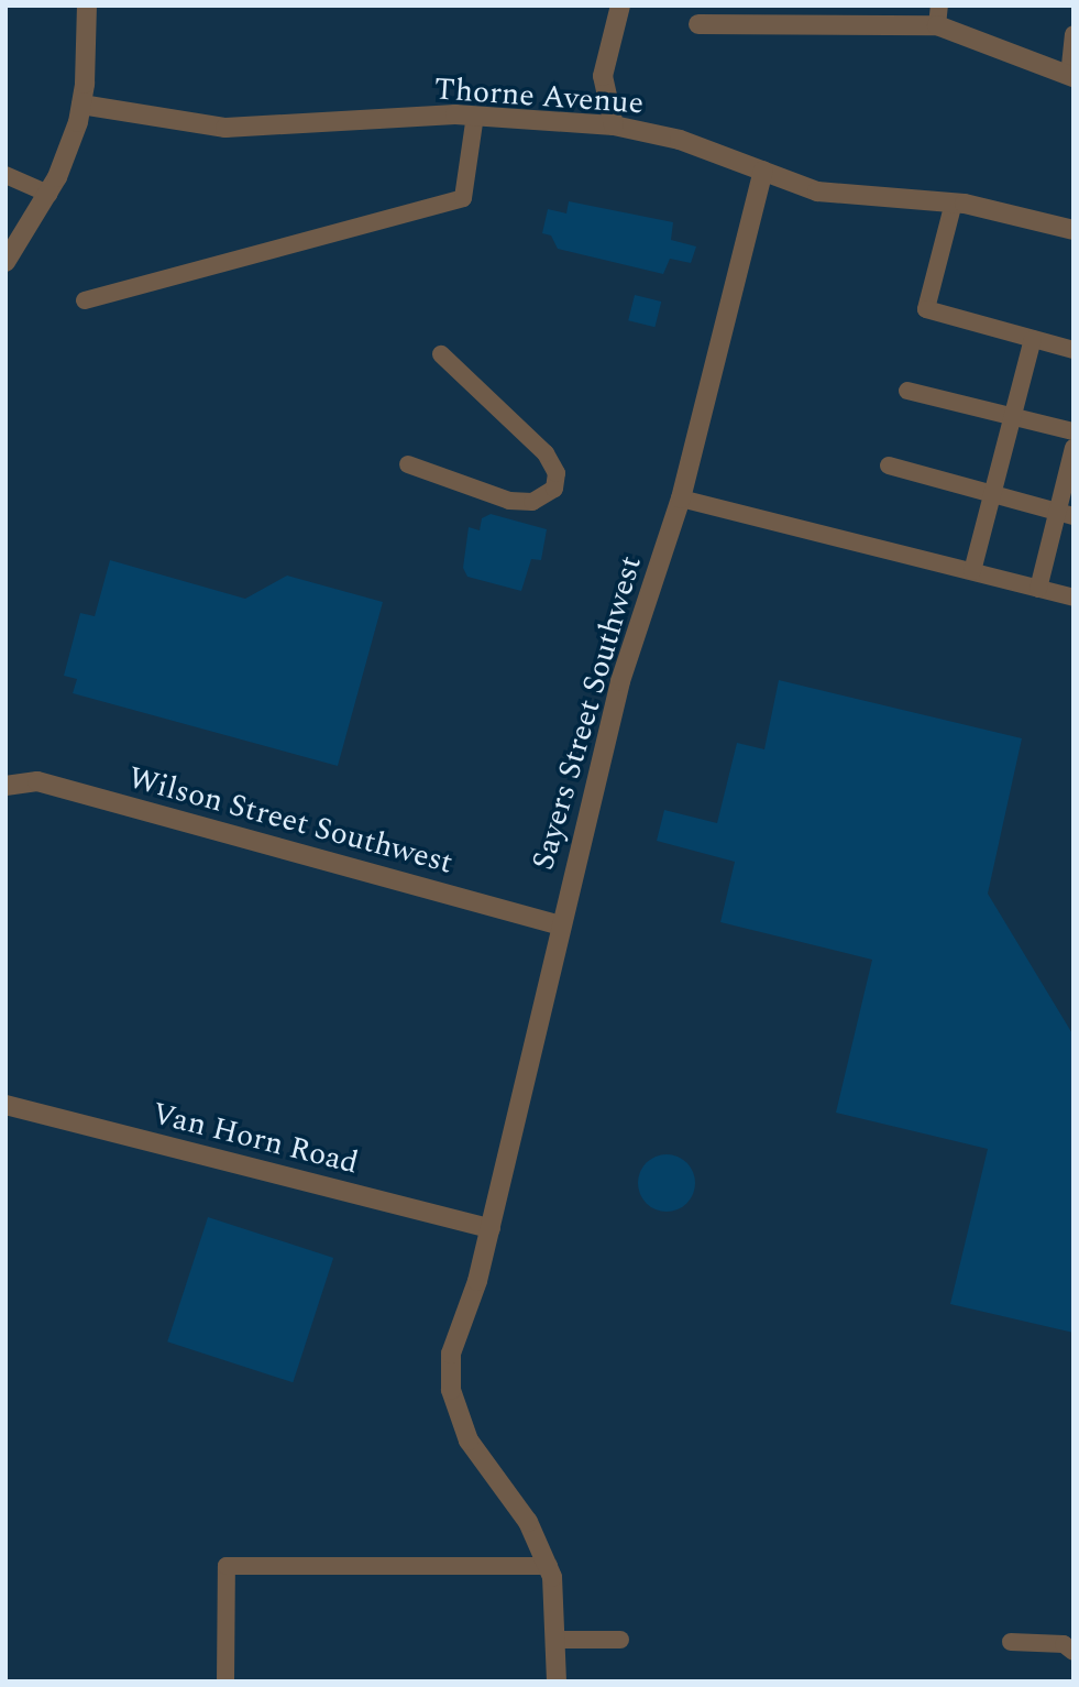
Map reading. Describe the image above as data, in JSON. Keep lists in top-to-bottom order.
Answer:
{
  "streets": {
    "street": [
      "Thorne Avenue",
      "Sayers Street Southwest",
      "Wilson Street Southwest",
      "Van Horn Road"
    ]
  },
  "crossings": [
    ["Thorne Avenue", "Sayers Street Southwest"],
    ["Sayers Street Southwest", "Wilson Street Southwest"],
    ["Sayers Street Southwest", "Van Horn Road"]
  ]
}
